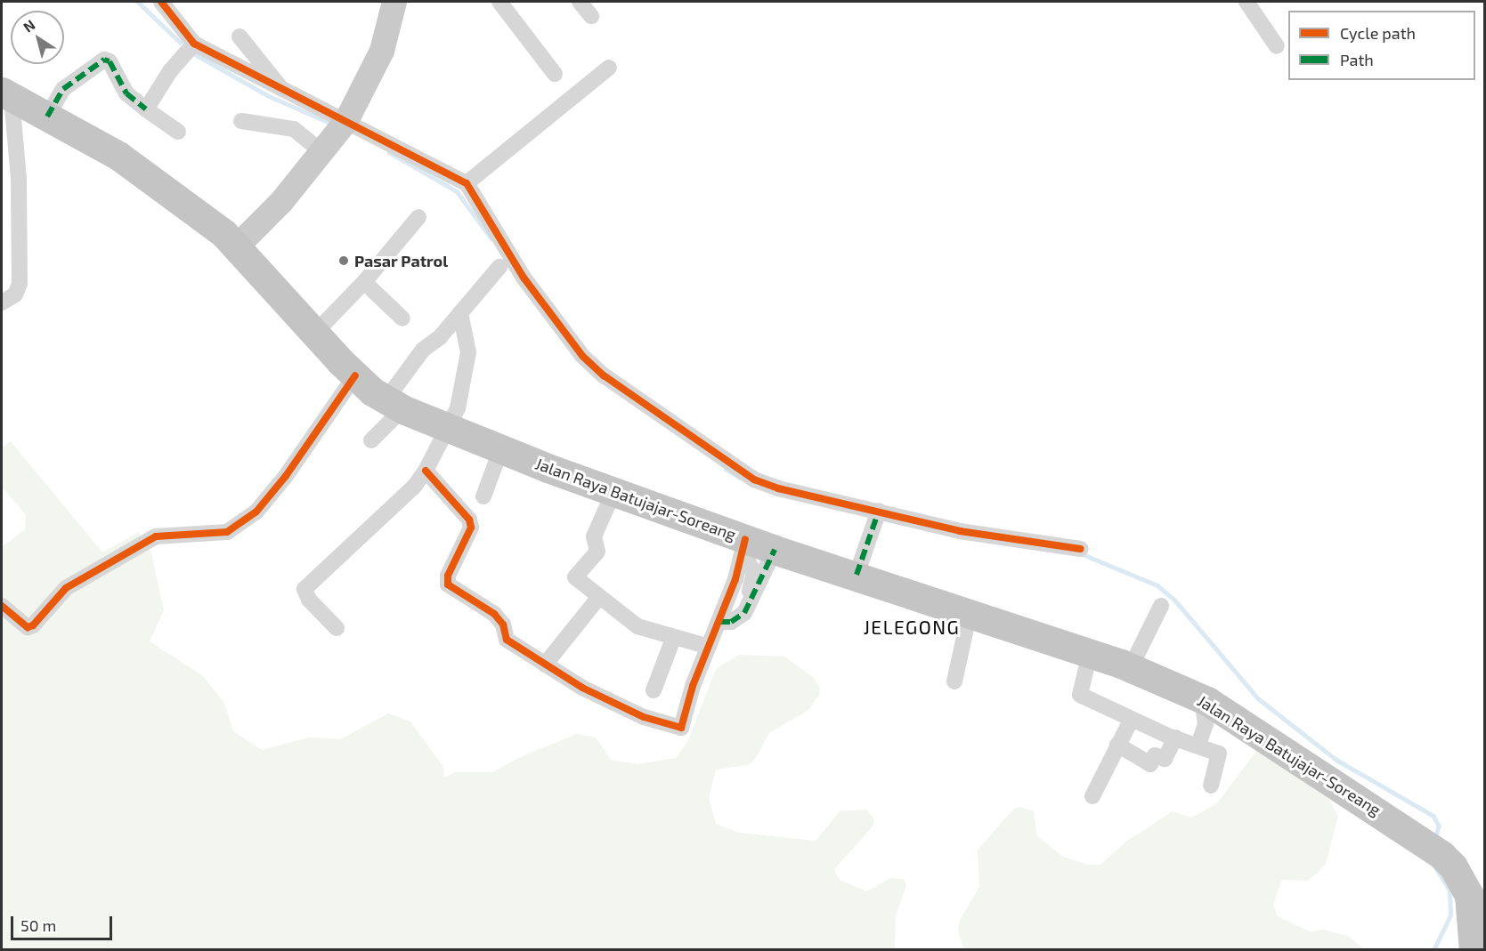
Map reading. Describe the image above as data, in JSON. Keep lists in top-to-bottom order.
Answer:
{
  "streets": {
    "highway": ["Jalan Raya Batujajar-Soreang"]
  },
  "districts": ["JELEGONG"],
  "places": ["Pasar Patrol"],
  "legend": ["Cycle path", "Path"],
  "scale_bar": "50 m",
  "north": "top left"
}
